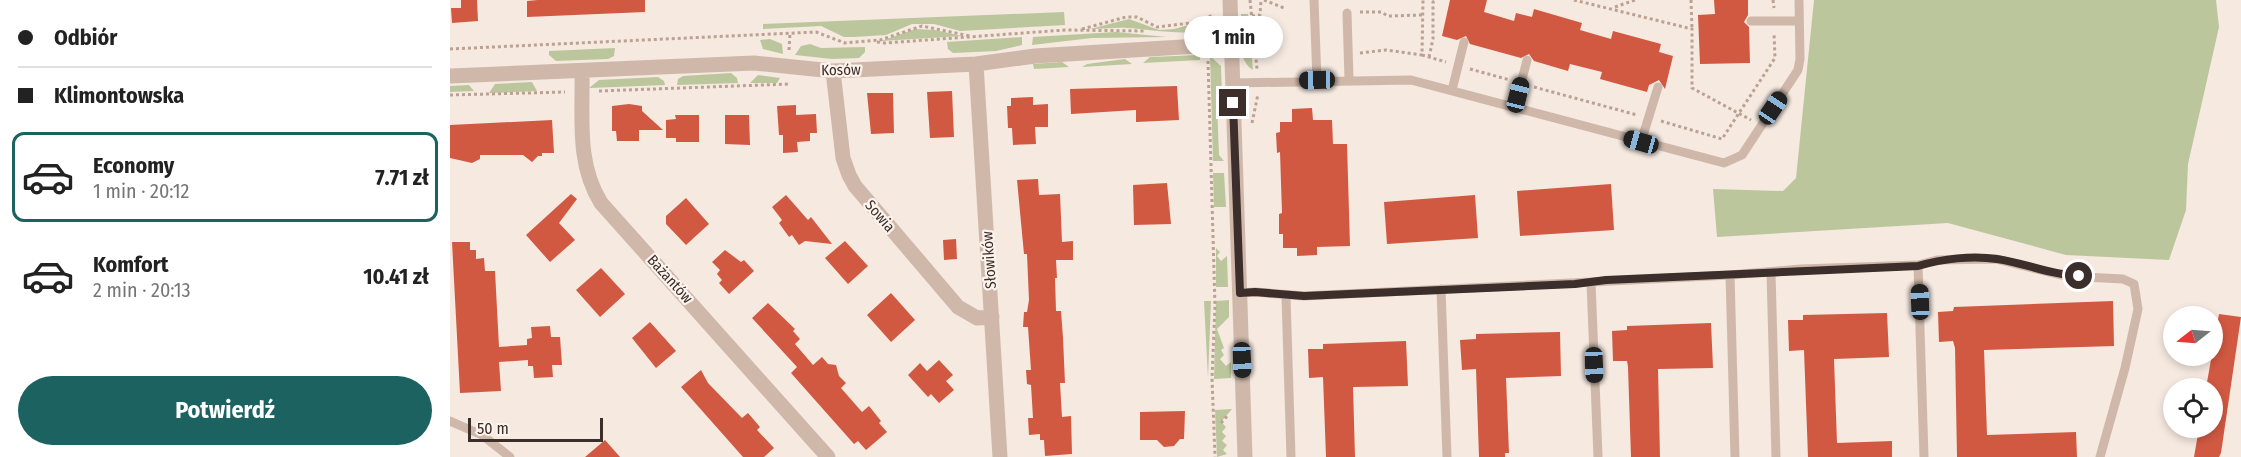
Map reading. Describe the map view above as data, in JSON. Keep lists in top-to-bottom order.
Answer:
{
  "streets": {
    "street": [
      "Kosów",
      "Sowia",
      "Słowików",
      "Bażantów"
    ]
  },
  "crossings": [
    ["Kosów", "Sowia"],
    ["Kosów", "Słowików"],
    ["Kosów", "Bażantów"],
    ["Sowia", "Słowików"]
  ],
  "scale_bar": "50 m",
  "north": "left",
  "page": {
    "banner": ["Odbiór", "Klimontowska"],
    "bubble": "1 min",
    "list": [
      {
        "name": "Economy",
        "note": "1 min · 20:12",
        "value": "7.71 zł"
      },
      {
        "name": "Komfort",
        "note": "2 min · 20:13",
        "value": "10.41 zł"
      }
    ],
    "buttons": "Potwierdź",
    "scale": "50 m"
  }
}
